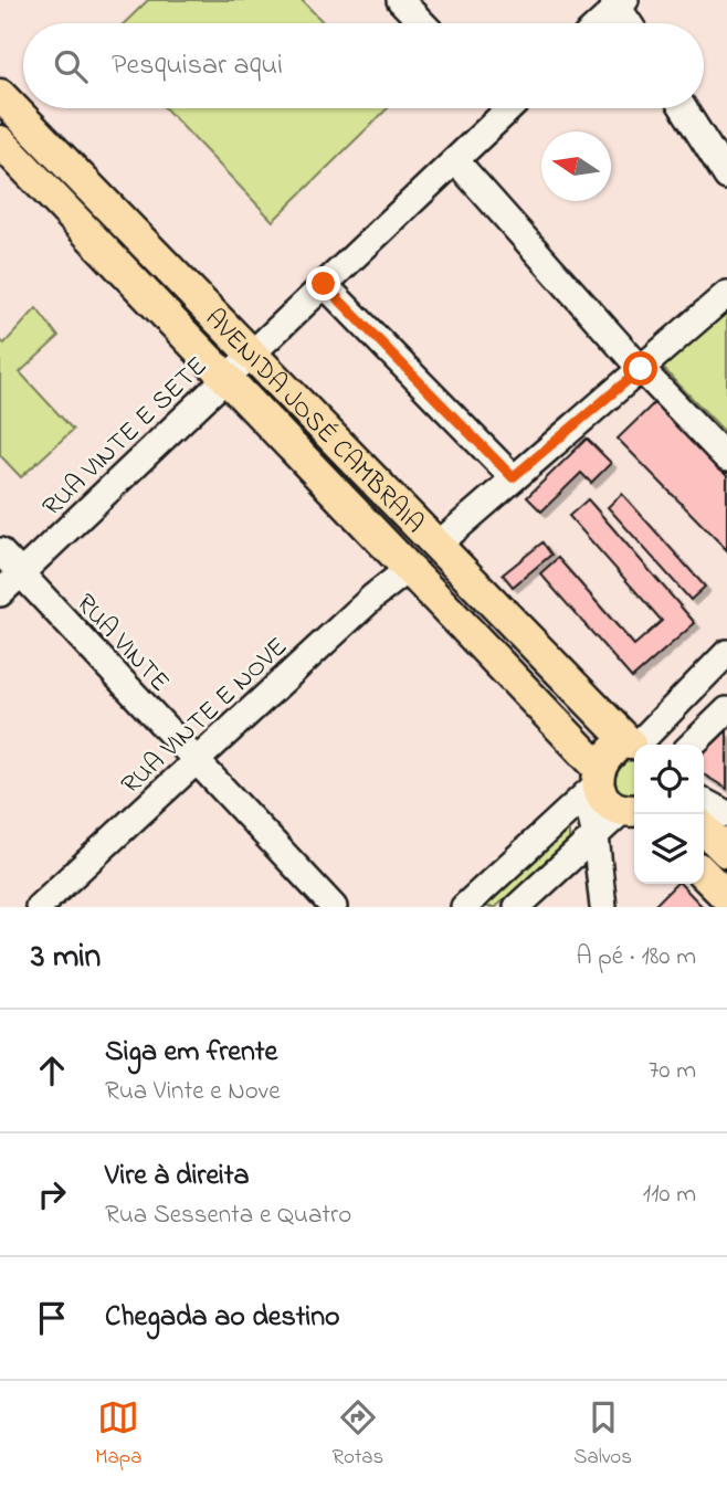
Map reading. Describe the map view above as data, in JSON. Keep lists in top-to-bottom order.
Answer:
{
  "streets": {
    "main road": ["AVENIDA JOSÉ CAMBRAIA"],
    "street": ["RUA VINTE E SETE", "RUA VINTE", "RUA VINTE E NOVE"]
  },
  "crossings": [
    ["AVENIDA JOSÉ CAMBRAIA", "RUA VINTE E SETE"],
    ["AVENIDA JOSÉ CAMBRAIA", "RUA VINTE E NOVE"],
    ["RUA VINTE E SETE", "RUA VINTE"],
    ["RUA VINTE", "RUA VINTE E NOVE"]
  ],
  "north": "left",
  "page": {
    "search": "Pesquisar aqui",
    "heading": ["3 min", "A pé · 180 m"],
    "list": [
      ["Siga em frente", "Rua Vinte e Nove", "70 m"],
      ["Vire à direita", "Rua Sessenta e Quatro", "110 m"],
      "Chegada ao destino"
    ],
    "nav": ["Mapa", "Rotas", "Salvos"]
  }
}
